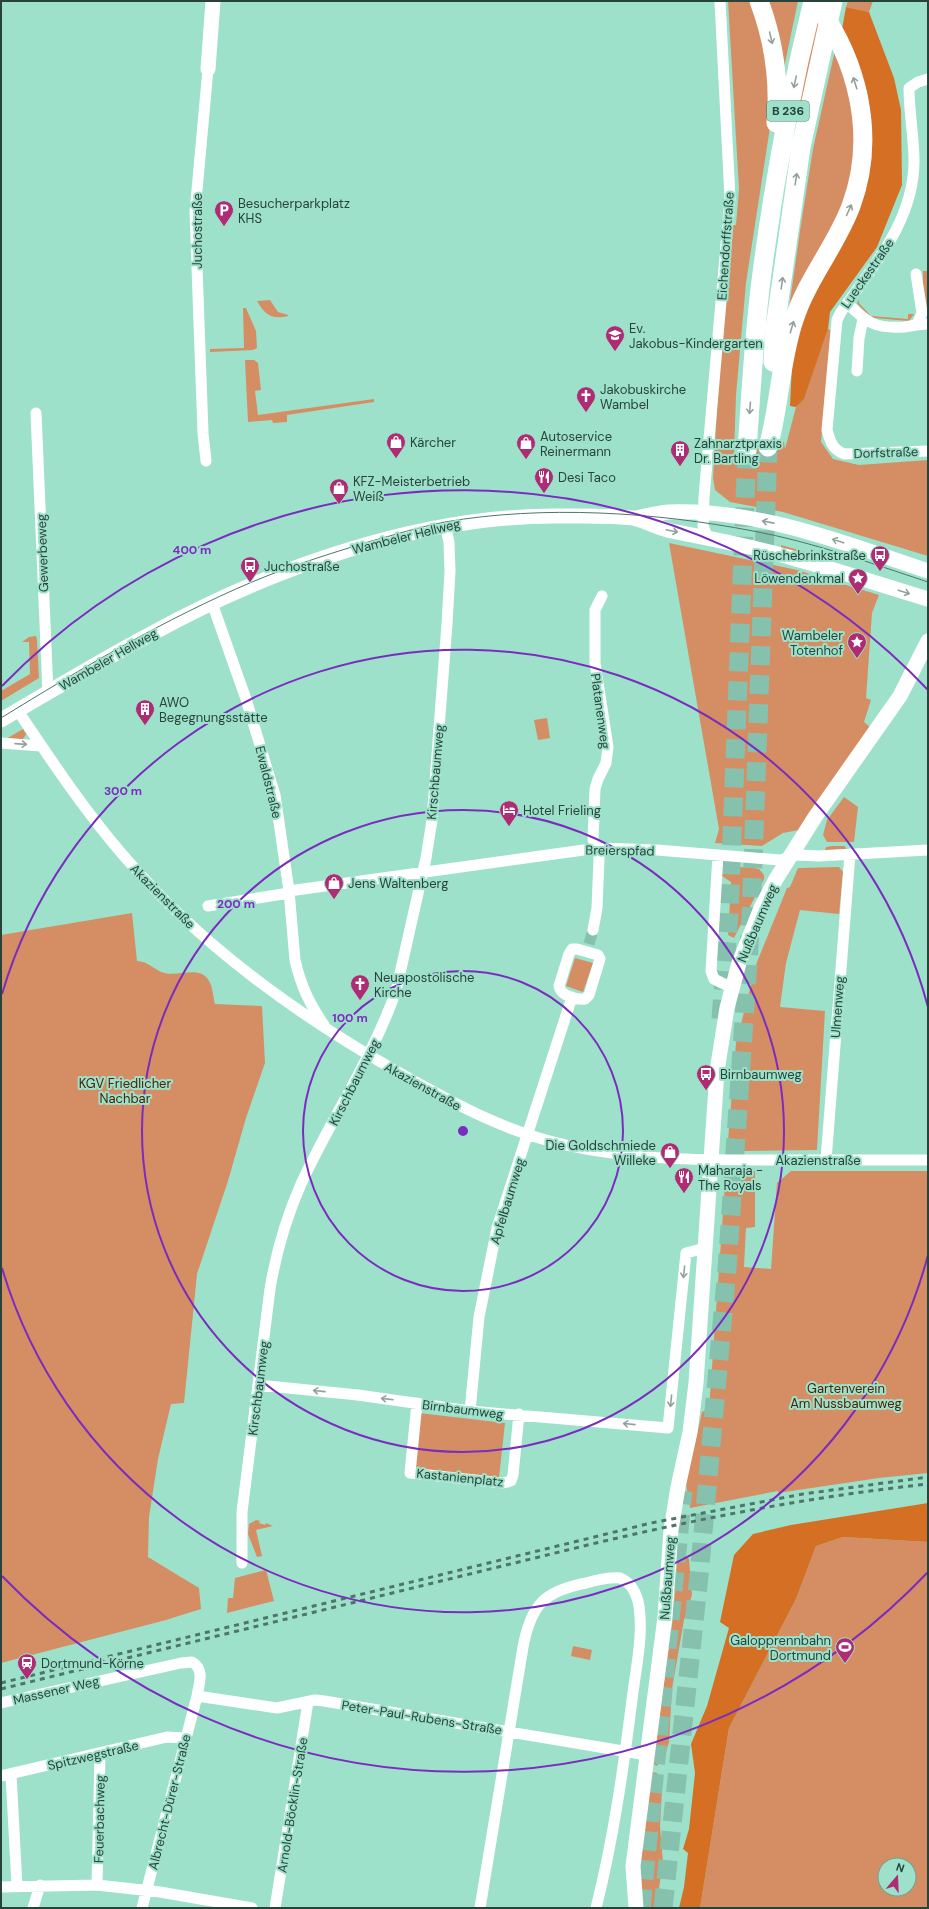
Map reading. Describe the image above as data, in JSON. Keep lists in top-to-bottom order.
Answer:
{
  "streets": {
    "highway": ["B 236"],
    "street": [
      "Juchostraße",
      "Eichendorffstraße",
      "Lueckestraße",
      "Dorfstraße",
      "Wambeler Hellweg",
      "Gewerbeweg",
      "Platanenweg",
      "Kirschbaumweg",
      "Ewaldstraße",
      "Breierspfad",
      "Akazienstraße",
      "Nußbaumweg",
      "Ulmenweg",
      "Apfelbaumweg",
      "Birnbaumweg",
      "Kastanienplatz",
      "Massener Weg",
      "Peter-Paul-Rubens-Straße",
      "Spitzwegstraße",
      "Albrecht-Dürer-Straße",
      "Arnold-Böcklin-Straße",
      "Feuerbachweg"
    ]
  },
  "crossings": [
    ["Eichendorffstraße", "Wambeler Hellweg"],
    ["Lueckestraße", "Dorfstraße"],
    ["Wambeler Hellweg", "Gewerbeweg"],
    ["Wambeler Hellweg", "Kirschbaumweg"],
    ["Wambeler Hellweg", "Ewaldstraße"],
    ["Wambeler Hellweg", "Akazienstraße"],
    ["Platanenweg", "Breierspfad"],
    ["Kirschbaumweg", "Breierspfad"],
    ["Kirschbaumweg", "Akazienstraße"],
    ["Kirschbaumweg", "Birnbaumweg"],
    ["Ewaldstraße", "Breierspfad"],
    ["Ewaldstraße", "Akazienstraße"],
    ["Breierspfad", "Nußbaumweg"],
    ["Breierspfad", "Ulmenweg"],
    ["Akazienstraße", "Nußbaumweg"],
    ["Akazienstraße", "Ulmenweg"],
    ["Akazienstraße", "Apfelbaumweg"],
    ["Nußbaumweg", "Birnbaumweg"],
    ["Nußbaumweg", "Peter-Paul-Rubens-Straße"],
    ["Apfelbaumweg", "Birnbaumweg"],
    ["Birnbaumweg", "Kastanienplatz"],
    ["Massener Weg", "Peter-Paul-Rubens-Straße"],
    ["Massener Weg", "Albrecht-Dürer-Straße"],
    ["Peter-Paul-Rubens-Straße", "Albrecht-Dürer-Straße"],
    ["Peter-Paul-Rubens-Straße", "Arnold-Böcklin-Straße"],
    ["Spitzwegstraße", "Albrecht-Dürer-Straße"],
    ["Spitzwegstraße", "Feuerbachweg"]
  ],
  "parks": ["KGV Friedlicher Nachbar", "Gartenverein Am Nussbaumweg"],
  "places": {
    "parking": ["Besucherparkplatz KHS"],
    "school or university": ["Ev. Jakobus-Kindergarten"],
    "church": ["Jakobuskirche Wambel", "Neuapostolische Kirche"],
    "shop": [
      "Kärcher",
      "Autoservice Reinermann",
      "KFZ-Meisterbetrieb Weiß",
      "Jens Waltenberg",
      "Die Goldschmiede Willeke"
    ],
    "building": ["Zahnarztpraxis Dr. Bartling", "AWO Begegnungsstätte"],
    "restaurant": ["Desi Taco", "Maharaja - The Royals"],
    "bus stop": ["Rüschebrinkstraße", "Juchostraße", "Birnbaumweg"],
    "place": ["Löwendenkmal", "Wambeler Totenhof"],
    "hotel": ["Hotel Frieling"],
    "sports": ["Galopprennbahn Dortmund"],
    "station": ["Dortmund-Körne"]
  },
  "north": "top",
  "rings": [
    "400 m",
    "300 m",
    "200 m",
    "100 m"
  ]
}
